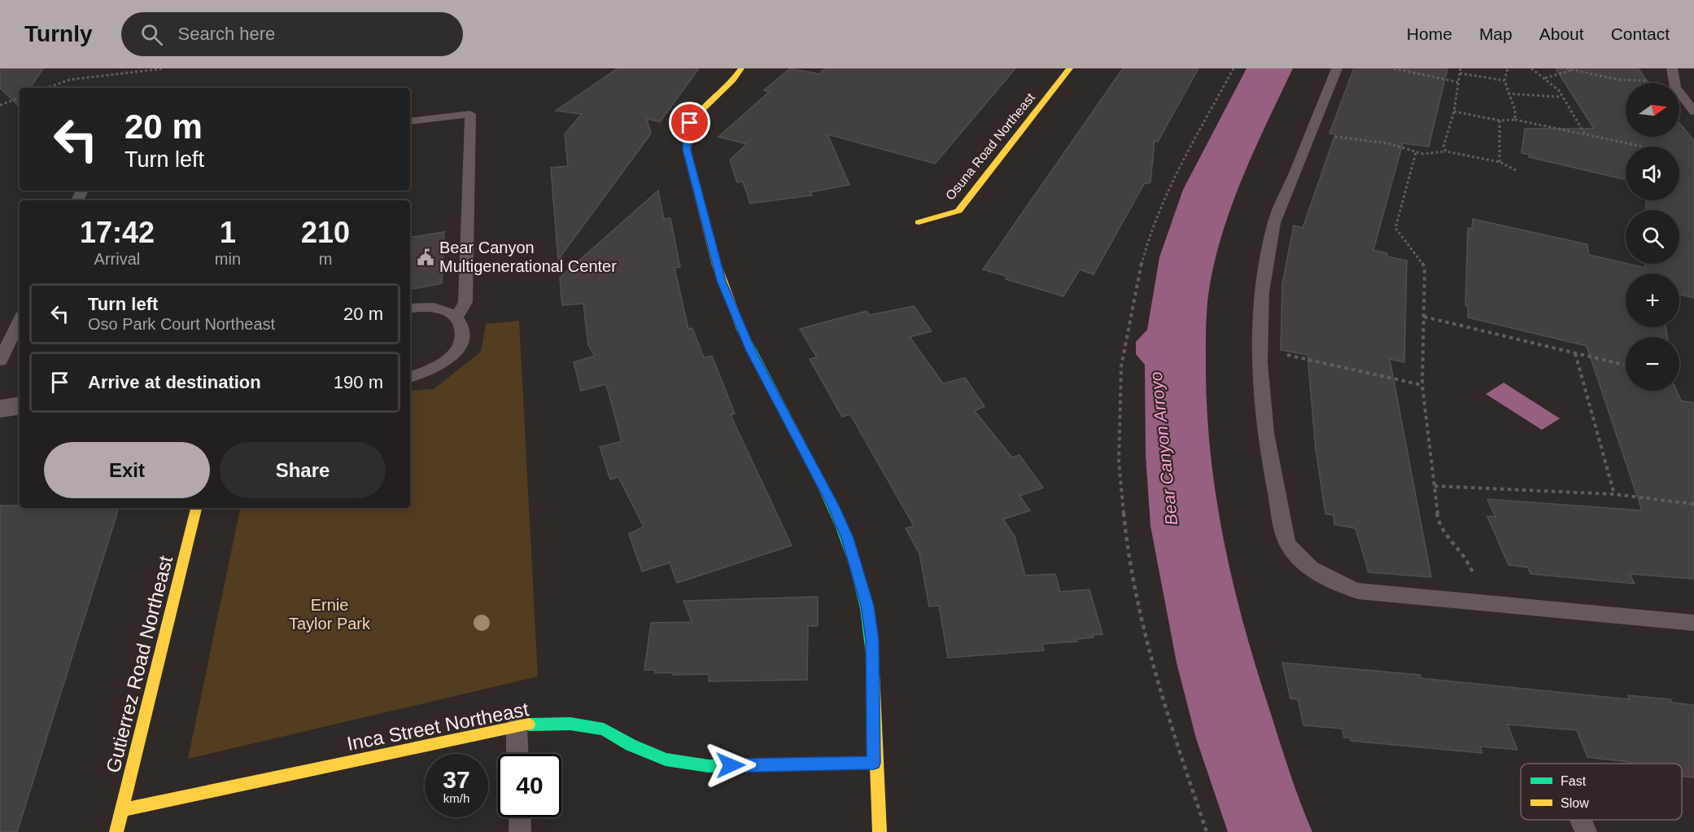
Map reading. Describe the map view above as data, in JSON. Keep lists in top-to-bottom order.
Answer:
{
  "streets": {
    "street": ["Osuna Road Northeast", "Gutierrez Road Northeast", "Inca Street Northeast"]
  },
  "crossings": [
    ["Gutierrez Road Northeast", "Inca Street Northeast"]
  ],
  "water": ["Bear Canyon Arroyo"],
  "parks": ["Ernie Taylor Park"],
  "places": {
    "public building": ["Bear Canyon Multigenerational Center"]
  },
  "legend": ["Fast", "Slow"],
  "north": "right",
  "page": {
    "header": "Turnly",
    "search": "Search here",
    "nav": [
      "Home",
      "Map",
      "About",
      "Contact"
    ],
    "map_buttons": ["+", "−"],
    "turn": ["20 m", "Turn left"],
    "eta": [
      "17:42",
      "Arrival",
      "1",
      "min",
      "210",
      "m"
    ],
    "list": [
      {
        "name": "Turn left",
        "note": "Oso Park Court Northeast",
        "value": "20 m"
      },
      {
        "name": "Arrive at destination",
        "value": "190 m"
      }
    ],
    "buttons": ["Exit", "Share"],
    "speed": "37 km/h",
    "limit": "40"
  }
}
